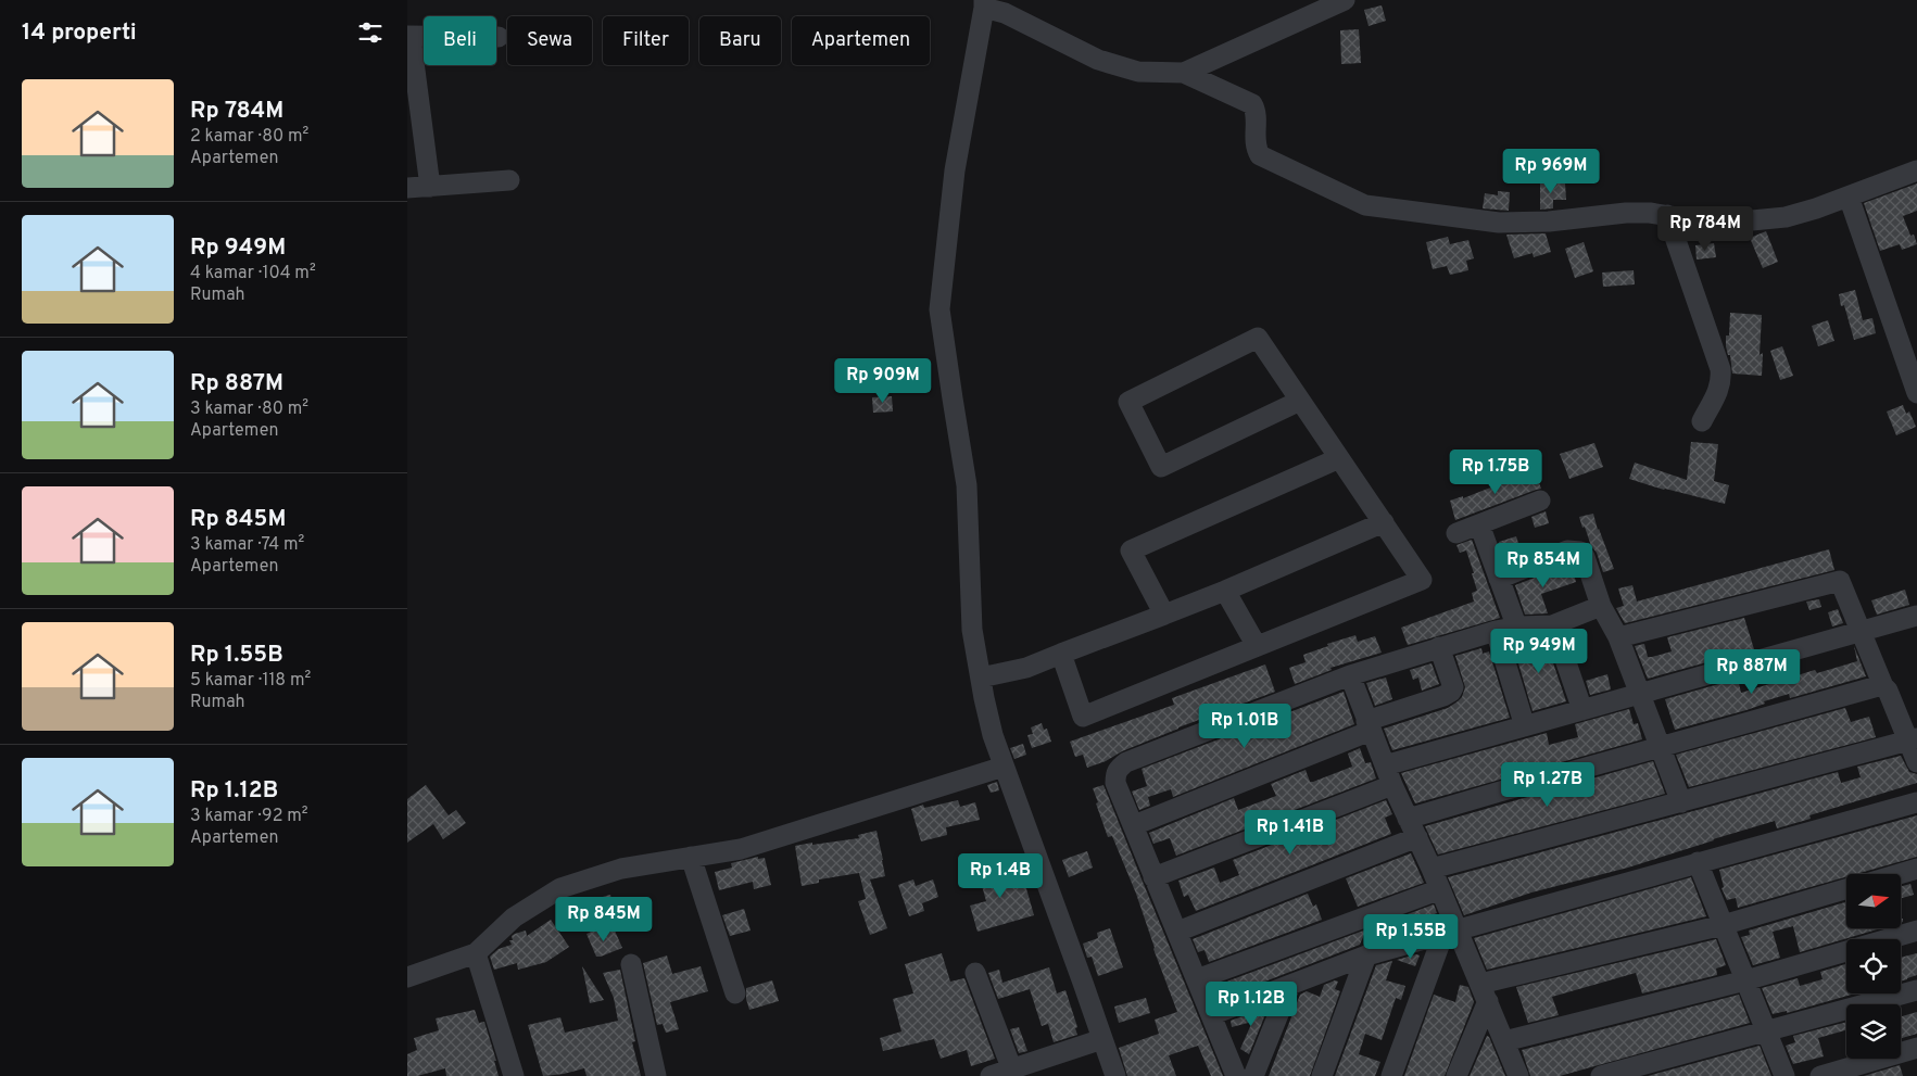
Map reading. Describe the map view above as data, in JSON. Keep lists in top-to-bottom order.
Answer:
{
  "north": "right",
  "page": {
    "heading": "14 properti",
    "chip": [
      "Beli",
      "Sewa",
      "Filter",
      "Baru",
      "Apartemen"
    ],
    "list": [
      {
        "name": "Rp 784M",
        "note": "2 kamar · 80 m² · Apartemen"
      },
      {
        "name": "Rp 949M",
        "note": "4 kamar · 104 m² · Rumah"
      },
      {
        "name": "Rp 887M",
        "note": "3 kamar · 80 m² · Apartemen"
      },
      {
        "name": "Rp 845M",
        "note": "3 kamar · 74 m² · Apartemen"
      },
      {
        "name": "Rp 1.55B",
        "note": "5 kamar · 118 m² · Rumah"
      },
      {
        "name": "Rp 1.12B",
        "note": "3 kamar · 92 m² · Apartemen"
      }
    ],
    "price": [
      "Rp 969M",
      "Rp 784M",
      "Rp 909M",
      "Rp 1.75B",
      "Rp 854M",
      "Rp 949M",
      "Rp 887M",
      "Rp 1.01B",
      "Rp 1.27B",
      "Rp 1.41B",
      "Rp 1.4B",
      "Rp 845M",
      "Rp 1.55B",
      "Rp 1.12B"
    ]
  }
}
